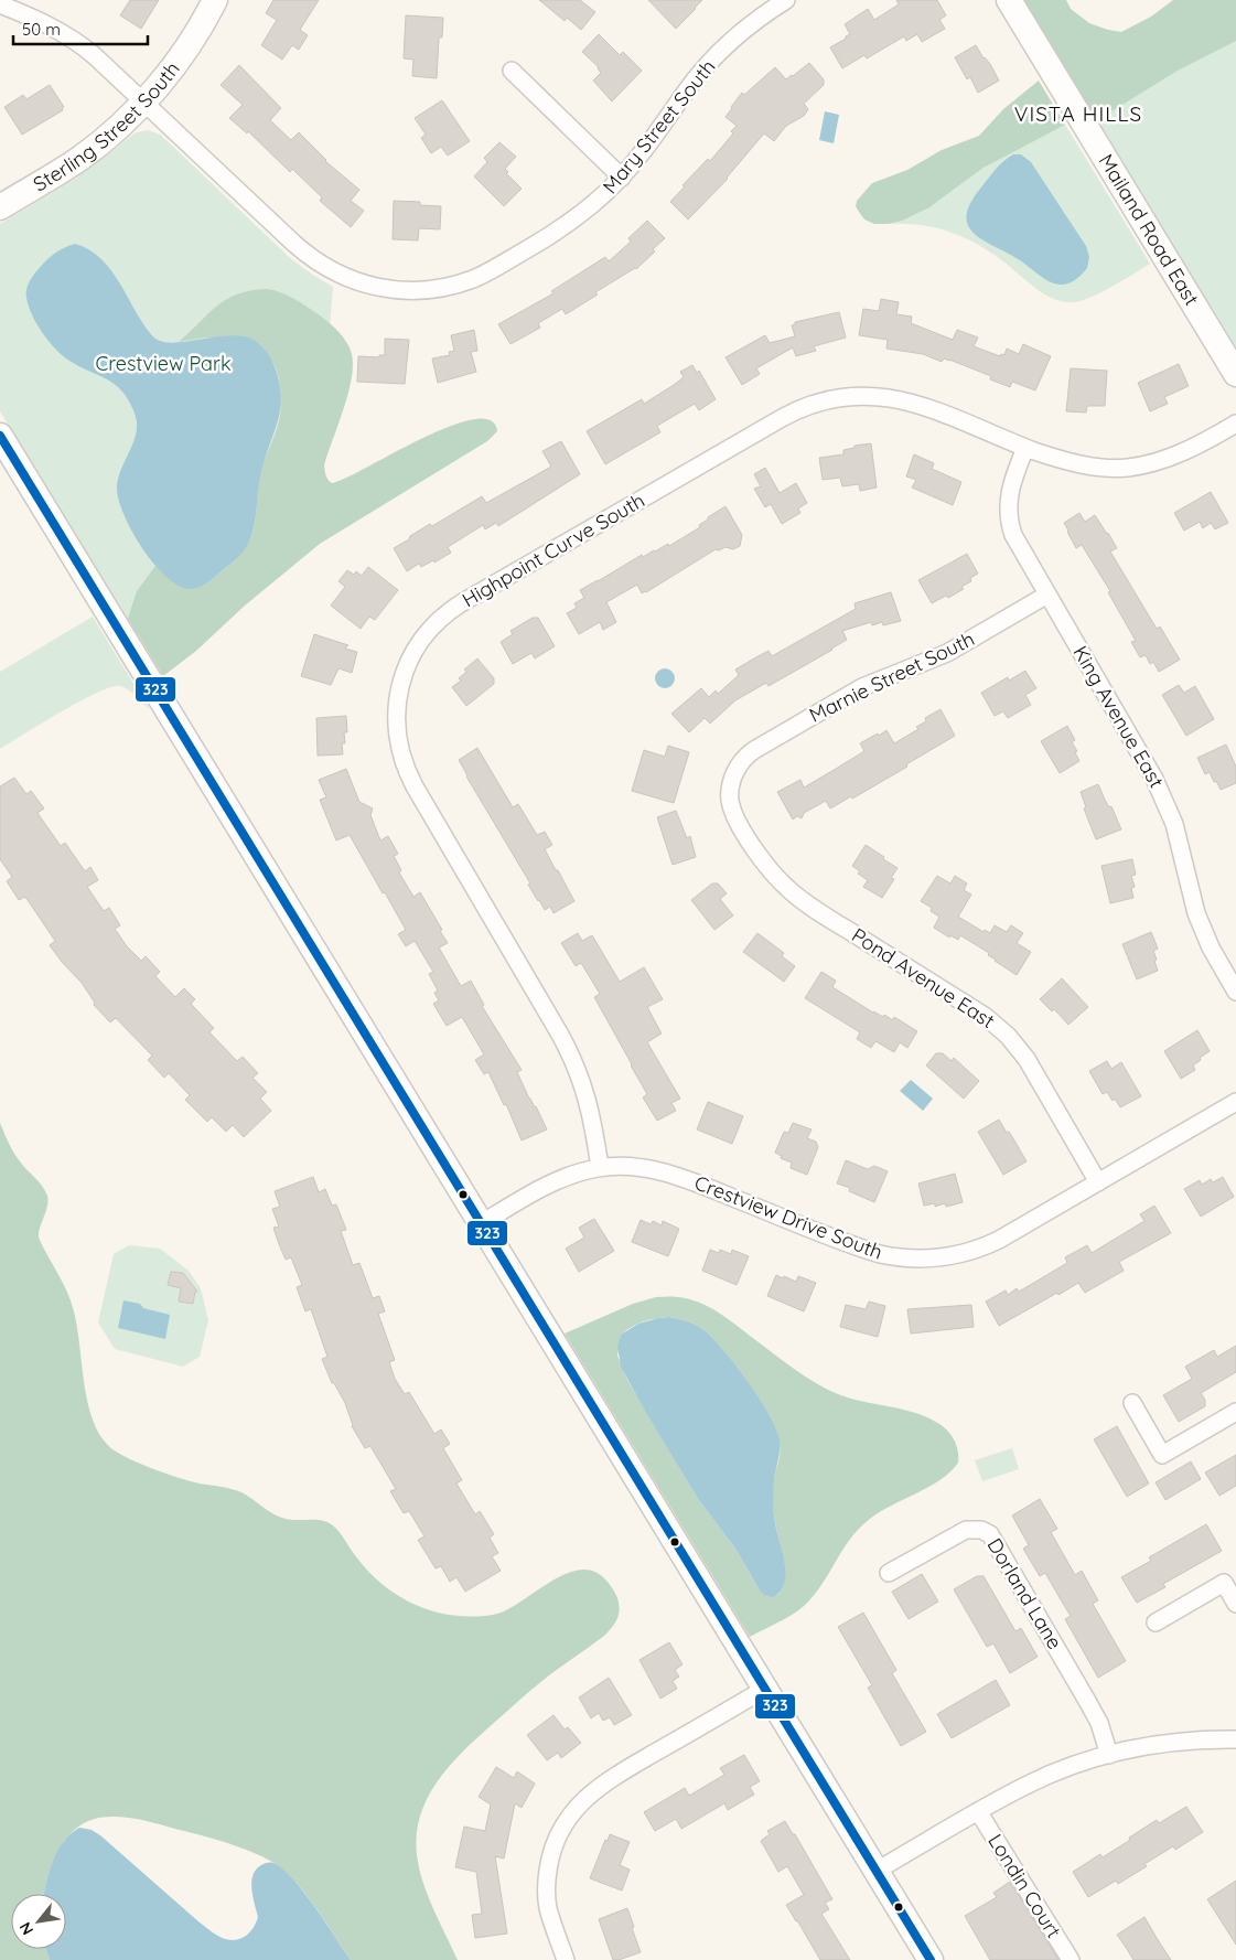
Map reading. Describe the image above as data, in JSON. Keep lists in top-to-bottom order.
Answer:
{
  "streets": {
    "street": [
      "Sterling Street South",
      "Mary Street South",
      "Mailand Road East",
      "Highpoint Curve South",
      "Marnie Street South",
      "King Avenue East",
      "Pond Avenue East",
      "Crestview Drive South",
      "Dorland Lane",
      "Londin Court"
    ]
  },
  "crossings": [
    ["Sterling Street South", "Mary Street South"],
    ["Highpoint Curve South", "King Avenue East"],
    ["Highpoint Curve South", "Crestview Drive South"],
    ["Marnie Street South", "King Avenue East"],
    ["Marnie Street South", "Pond Avenue East"],
    ["Pond Avenue East", "Crestview Drive South"]
  ],
  "districts": ["VISTA HILLS"],
  "parks": ["Crestview Park"],
  "lines": ["transit line 323"],
  "scale_bar": "50 m",
  "north": "bottom left"
}
